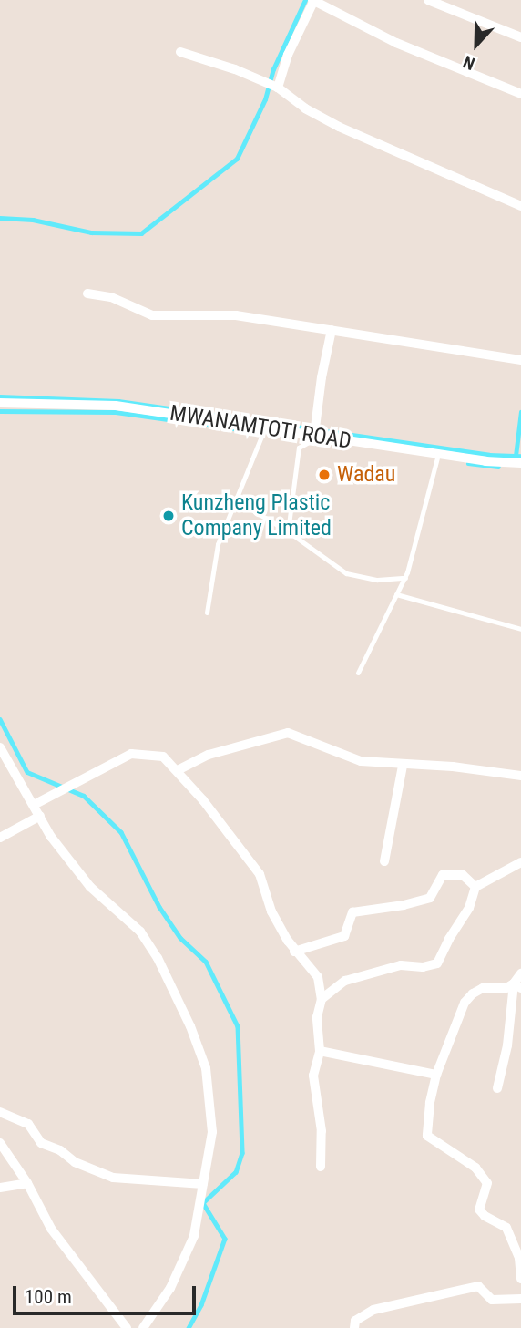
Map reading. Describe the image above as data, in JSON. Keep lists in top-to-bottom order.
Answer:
{
  "streets": {
    "street": ["MWANAMTOTI ROAD"]
  },
  "places": ["Wadau", "Kunzheng Plastic Company Limited"],
  "scale_bar": "100 m",
  "north": "bottom"
}
